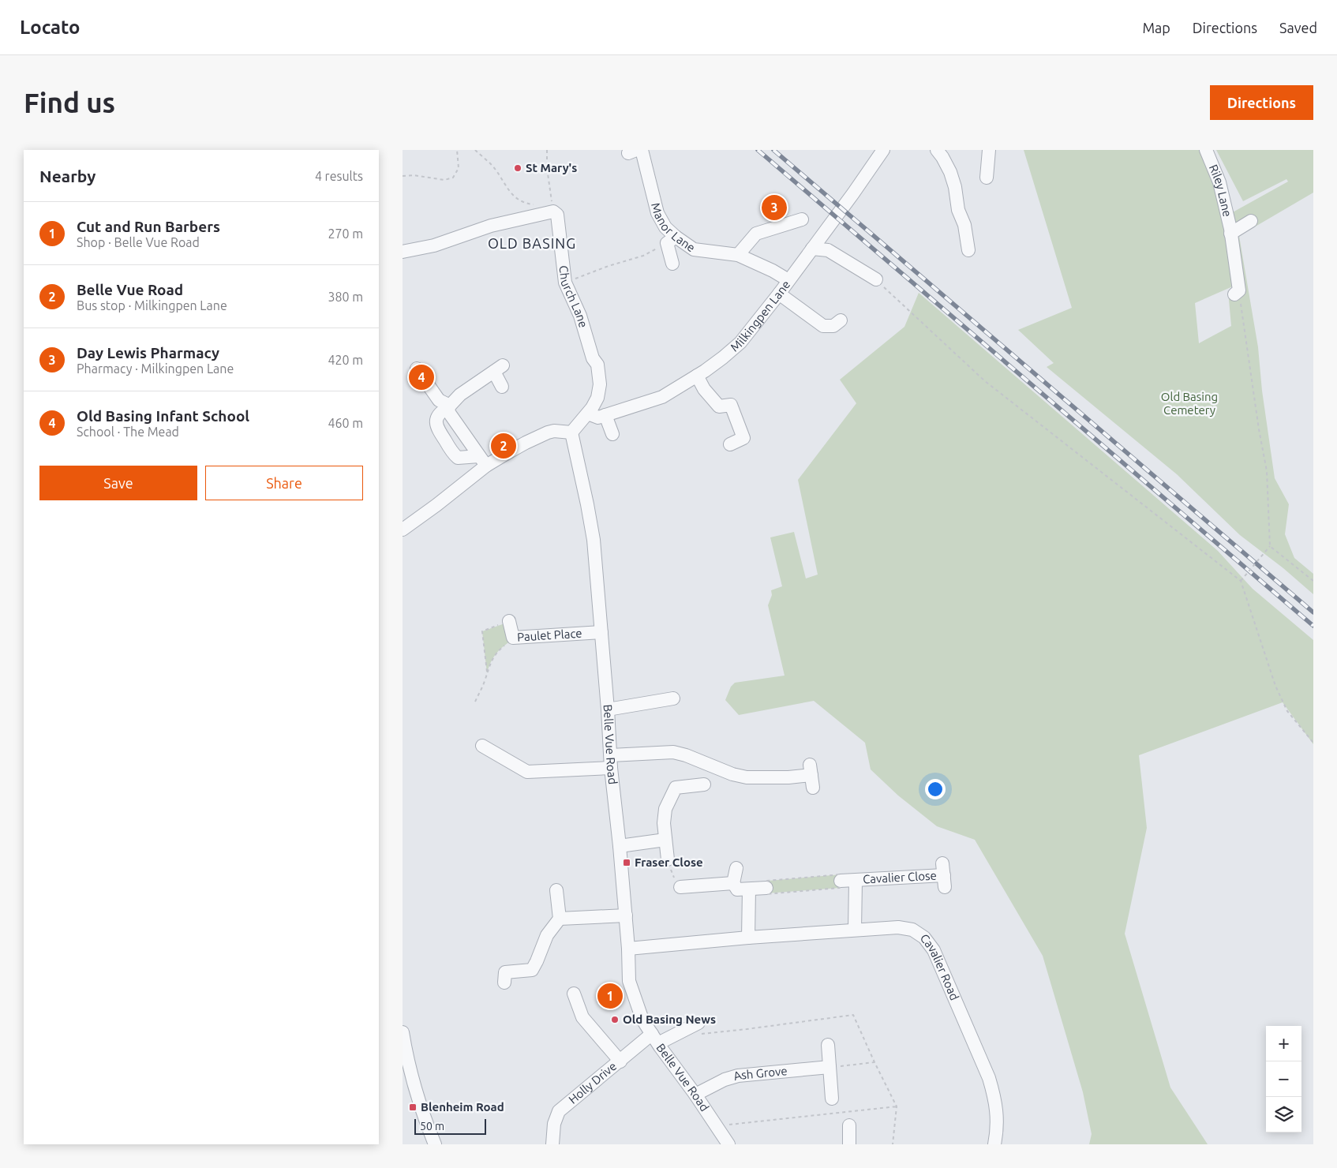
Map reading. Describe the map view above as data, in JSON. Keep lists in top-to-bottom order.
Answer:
{
  "streets": {
    "street": [
      "Riley Lane",
      "Manor Lane",
      "Church Lane",
      "Milkingpen Lane",
      "Paulet Place",
      "Belle Vue Road",
      "Cavalier Close",
      "Cavalier Road",
      "Ash Grove",
      "Holly Drive"
    ]
  },
  "crossings": [
    ["Manor Lane", "Milkingpen Lane"],
    ["Church Lane", "Milkingpen Lane"],
    ["Church Lane", "Belle Vue Road"],
    ["Paulet Place", "Belle Vue Road"],
    ["Belle Vue Road", "Cavalier Road"],
    ["Belle Vue Road", "Ash Grove"],
    ["Belle Vue Road", "Holly Drive"],
    ["Cavalier Close", "Cavalier Road"]
  ],
  "districts": ["OLD BASING"],
  "parks": ["Old Basing Cemetery"],
  "places": {
    "other": ["St Mary's", "Old Basing News"],
    "transit": ["Fraser Close", "Blenheim Road"]
  },
  "scale_bar": "50 m",
  "page": {
    "header": "Locato",
    "nav": ["Map", "Directions", "Saved"],
    "buttons": [
      "Directions",
      ["Save", "Share"]
    ],
    "title": "Find us",
    "heading": ["Nearby", "4 results"],
    "pins": [
      "3",
      "4",
      "2",
      "1"
    ],
    "list": [
      {
        "mark": "1",
        "name": "Cut and Run Barbers",
        "note": "Shop · Belle Vue Road",
        "value": "270 m"
      },
      {
        "mark": "2",
        "name": "Belle Vue Road",
        "note": "Bus stop · Milkingpen Lane",
        "value": "380 m"
      },
      {
        "mark": "3",
        "name": "Day Lewis Pharmacy",
        "note": "Pharmacy · Milkingpen Lane",
        "value": "420 m"
      },
      {
        "mark": "4",
        "name": "Old Basing Infant School",
        "note": "School · The Mead",
        "value": "460 m"
      }
    ],
    "map_buttons": ["+", "−"],
    "scale": "50 m"
  }
}
